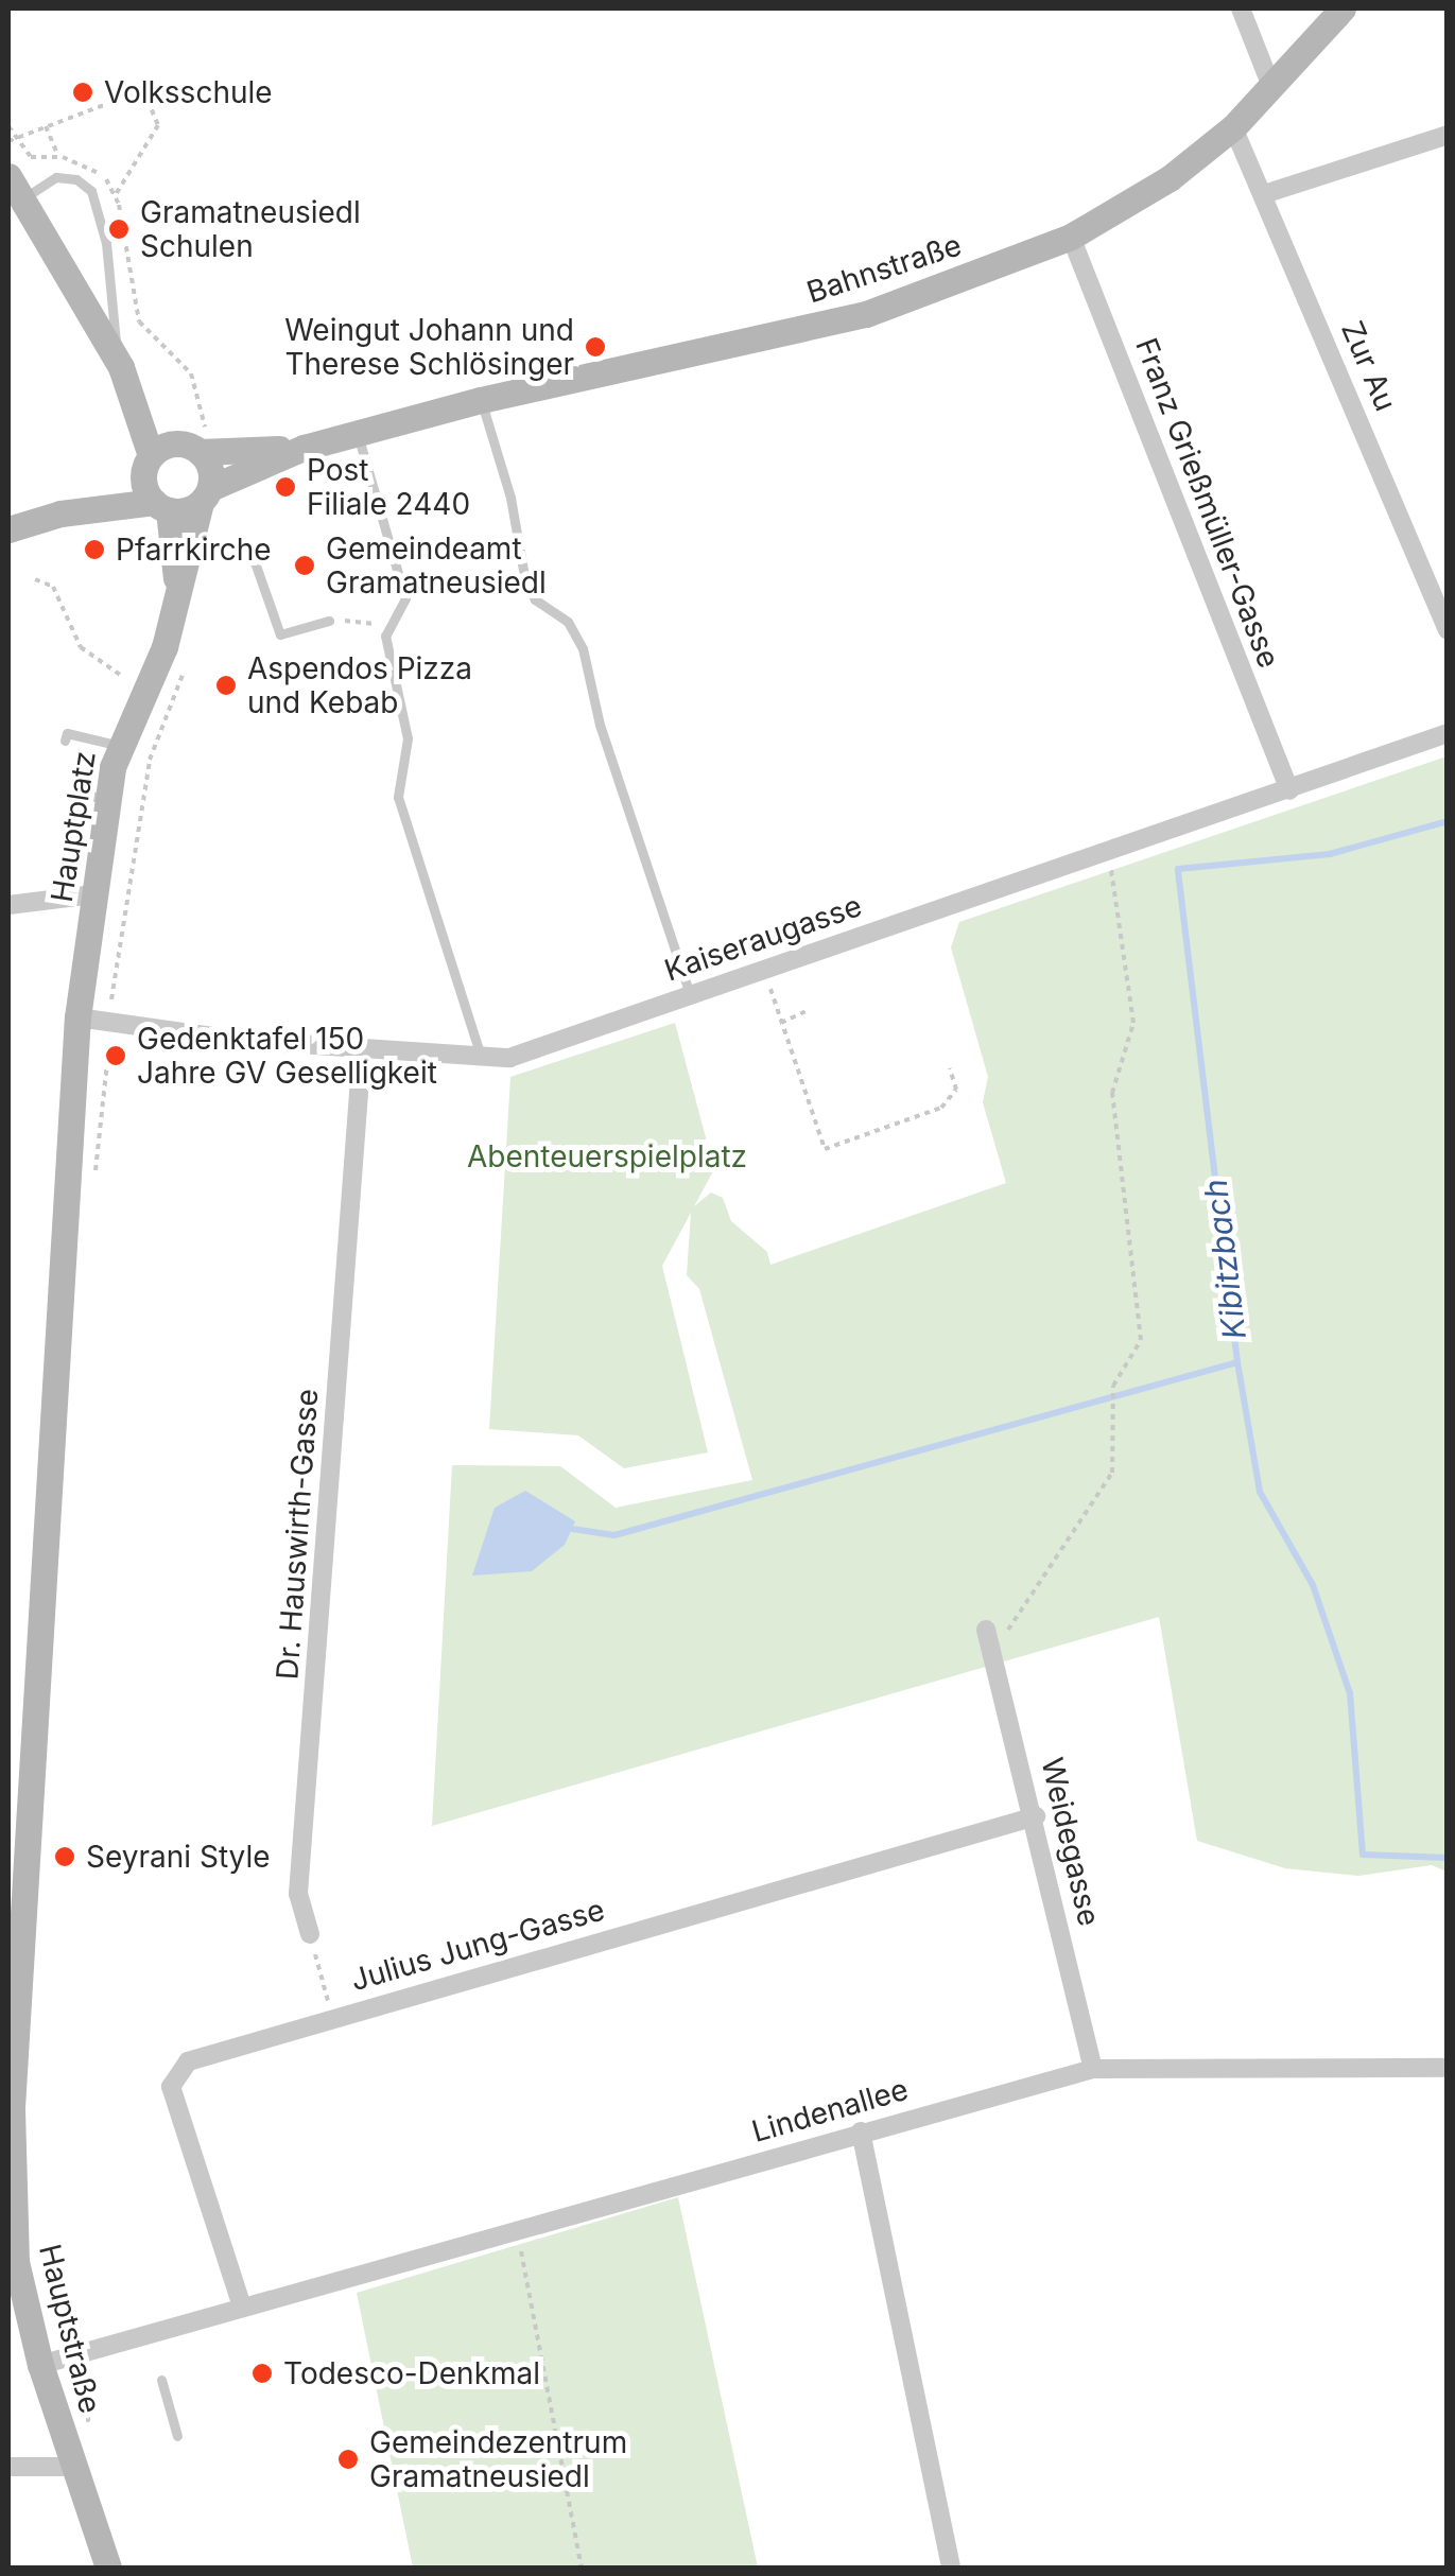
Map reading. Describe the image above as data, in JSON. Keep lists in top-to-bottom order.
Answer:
{
  "streets": {
    "main road": ["Bahnstraße", "Hauptplatz", "Hauptstraße"],
    "street": [
      "Zur Au",
      "Franz Grießmüller-Gasse",
      "Kaiseraugasse",
      "Dr. Hauswirth-Gasse",
      "Weidegasse",
      "Julius Jung-Gasse",
      "Lindenallee"
    ]
  },
  "crossings": [
    ["Bahnstraße", "Zur Au"],
    ["Bahnstraße", "Franz Grießmüller-Gasse"],
    ["Bahnstraße", "Hauptplatz"],
    ["Franz Grießmüller-Gasse", "Kaiseraugasse"],
    ["Hauptplatz", "Kaiseraugasse"],
    ["Hauptplatz", "Hauptstraße"],
    ["Kaiseraugasse", "Dr. Hauswirth-Gasse"],
    ["Kaiseraugasse", "Hauptstraße"],
    ["Weidegasse", "Julius Jung-Gasse"],
    ["Weidegasse", "Lindenallee"],
    ["Julius Jung-Gasse", "Lindenallee"],
    ["Lindenallee", "Hauptstraße"]
  ],
  "water": ["Kibitzbach"],
  "parks": ["Abenteuerspielplatz"],
  "places": [
    "Volksschule",
    "Gramatneusiedl Schulen",
    "Weingut Johann und Therese Schlösinger",
    "Post Filiale 2440",
    "Pfarrkirche",
    "Gemeindeamt Gramatneusiedl",
    "Aspendos Pizza und Kebab",
    "Gedenktafel 150 Jahre GV Geselligkeit",
    "Seyrani Style",
    "Todesco-Denkmal",
    "Gemeindezentrum Gramatneusiedl"
  ]
}
